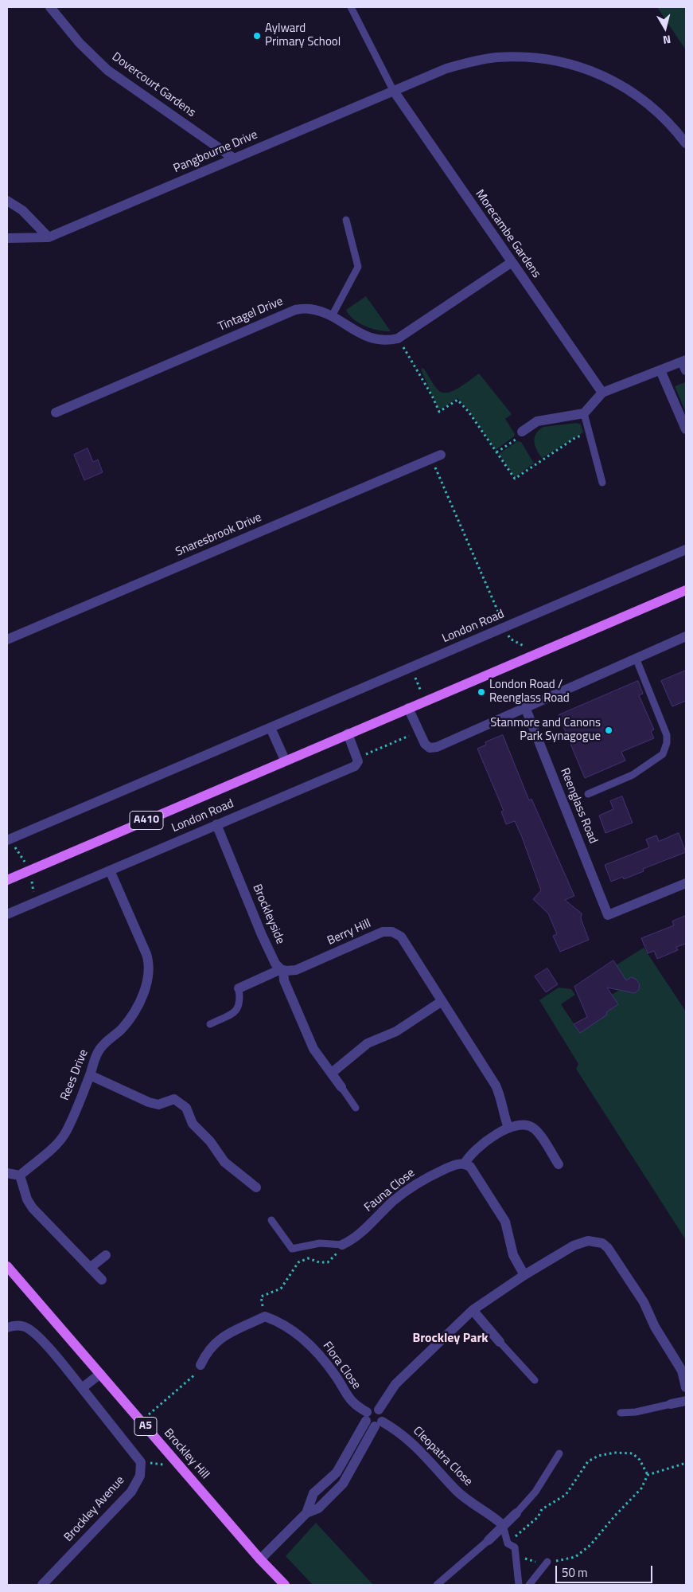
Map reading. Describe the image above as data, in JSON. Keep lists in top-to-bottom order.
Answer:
{
  "streets": {
    "main road": [
      "London Road",
      "A410",
      "A5",
      "Brockley Hill"
    ],
    "street": [
      "Dovercourt Gardens",
      "Pangbourne Drive",
      "Morecambe Gardens",
      "Tintagel Drive",
      "Snaresbrook Drive",
      "Reenglass Road",
      "Brockleyside",
      "Berry Hill",
      "Rees Drive",
      "Fauna Close",
      "Flora Close",
      "Cleopatra Close",
      "Brockley Avenue"
    ]
  },
  "crossings": [
    ["Dovercourt Gardens", "Pangbourne Drive"],
    ["Pangbourne Drive", "Morecambe Gardens"],
    ["London Road", "Brockleyside"],
    ["London Road", "Rees Drive"],
    ["Brockleyside", "Berry Hill"],
    ["Flora Close", "Cleopatra Close"]
  ],
  "districts": ["Brockley Park"],
  "places": ["Aylward Primary School", "London Road / Reenglass Road", "Stanmore and Canons Park Synagogue"],
  "scale_bar": "50 m",
  "north": "bottom"
}
